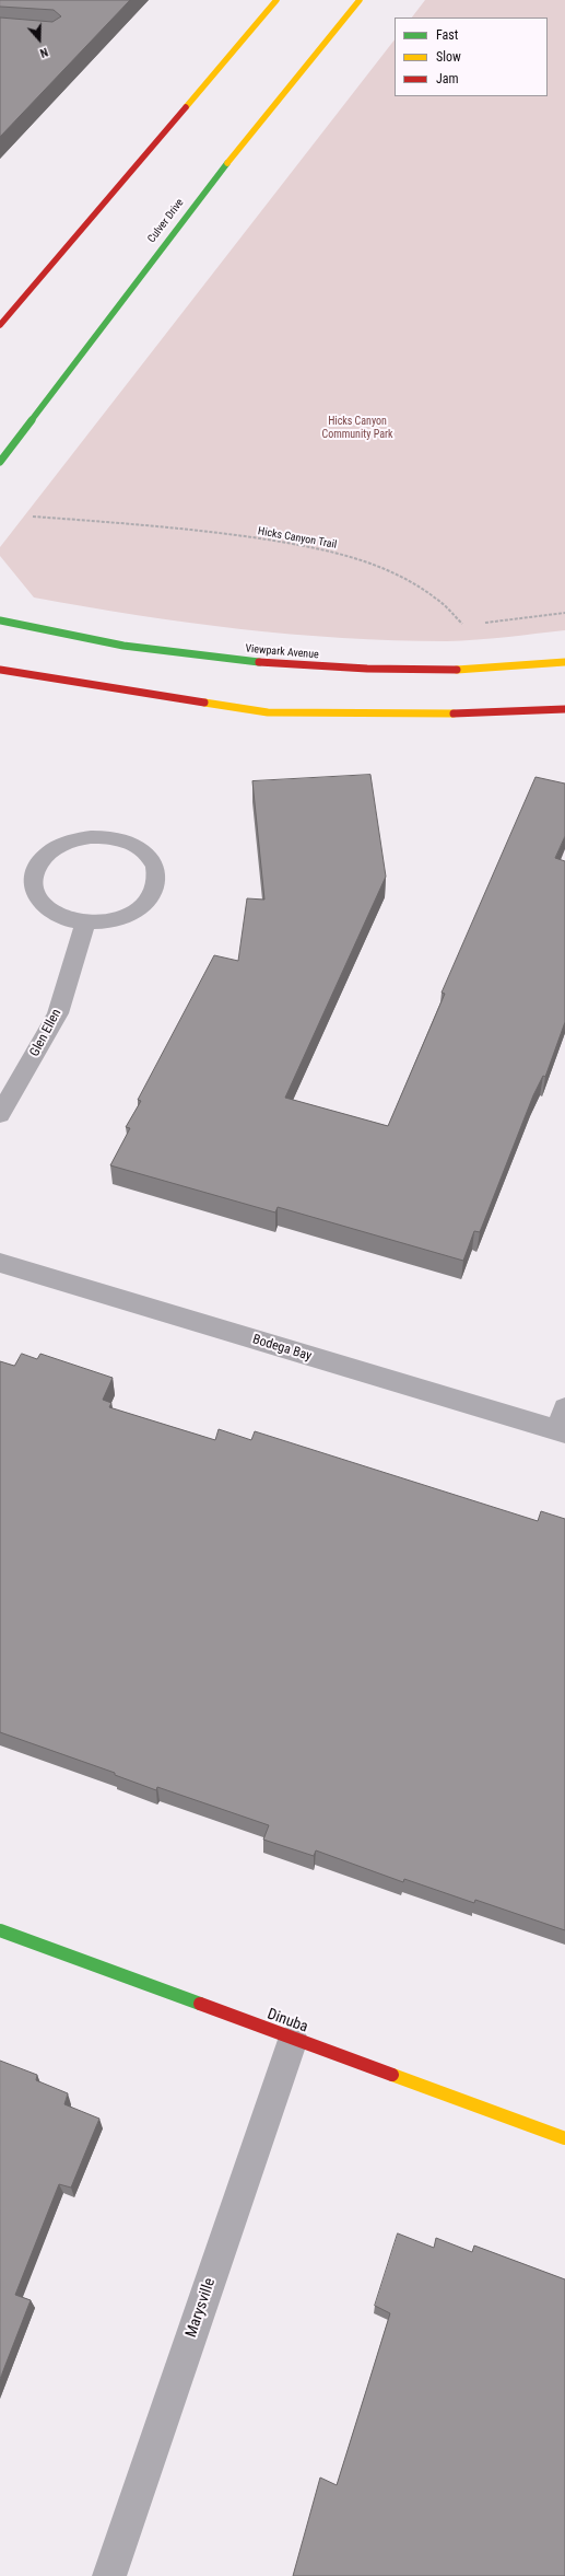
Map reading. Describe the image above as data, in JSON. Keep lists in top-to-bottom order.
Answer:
{
  "streets": {
    "main road": ["Culver Drive", "Viewpark Avenue", "Dinuba"],
    "street": ["Glen Ellen", "Bodega Bay", "Marysville"],
    "path": ["Hicks Canyon Trail"]
  },
  "crossings": [
    ["Dinuba", "Marysville"]
  ],
  "parks": ["Hicks Canyon Community Park"],
  "legend": ["Fast", "Slow", "Jam"],
  "north": "bottom"
}
